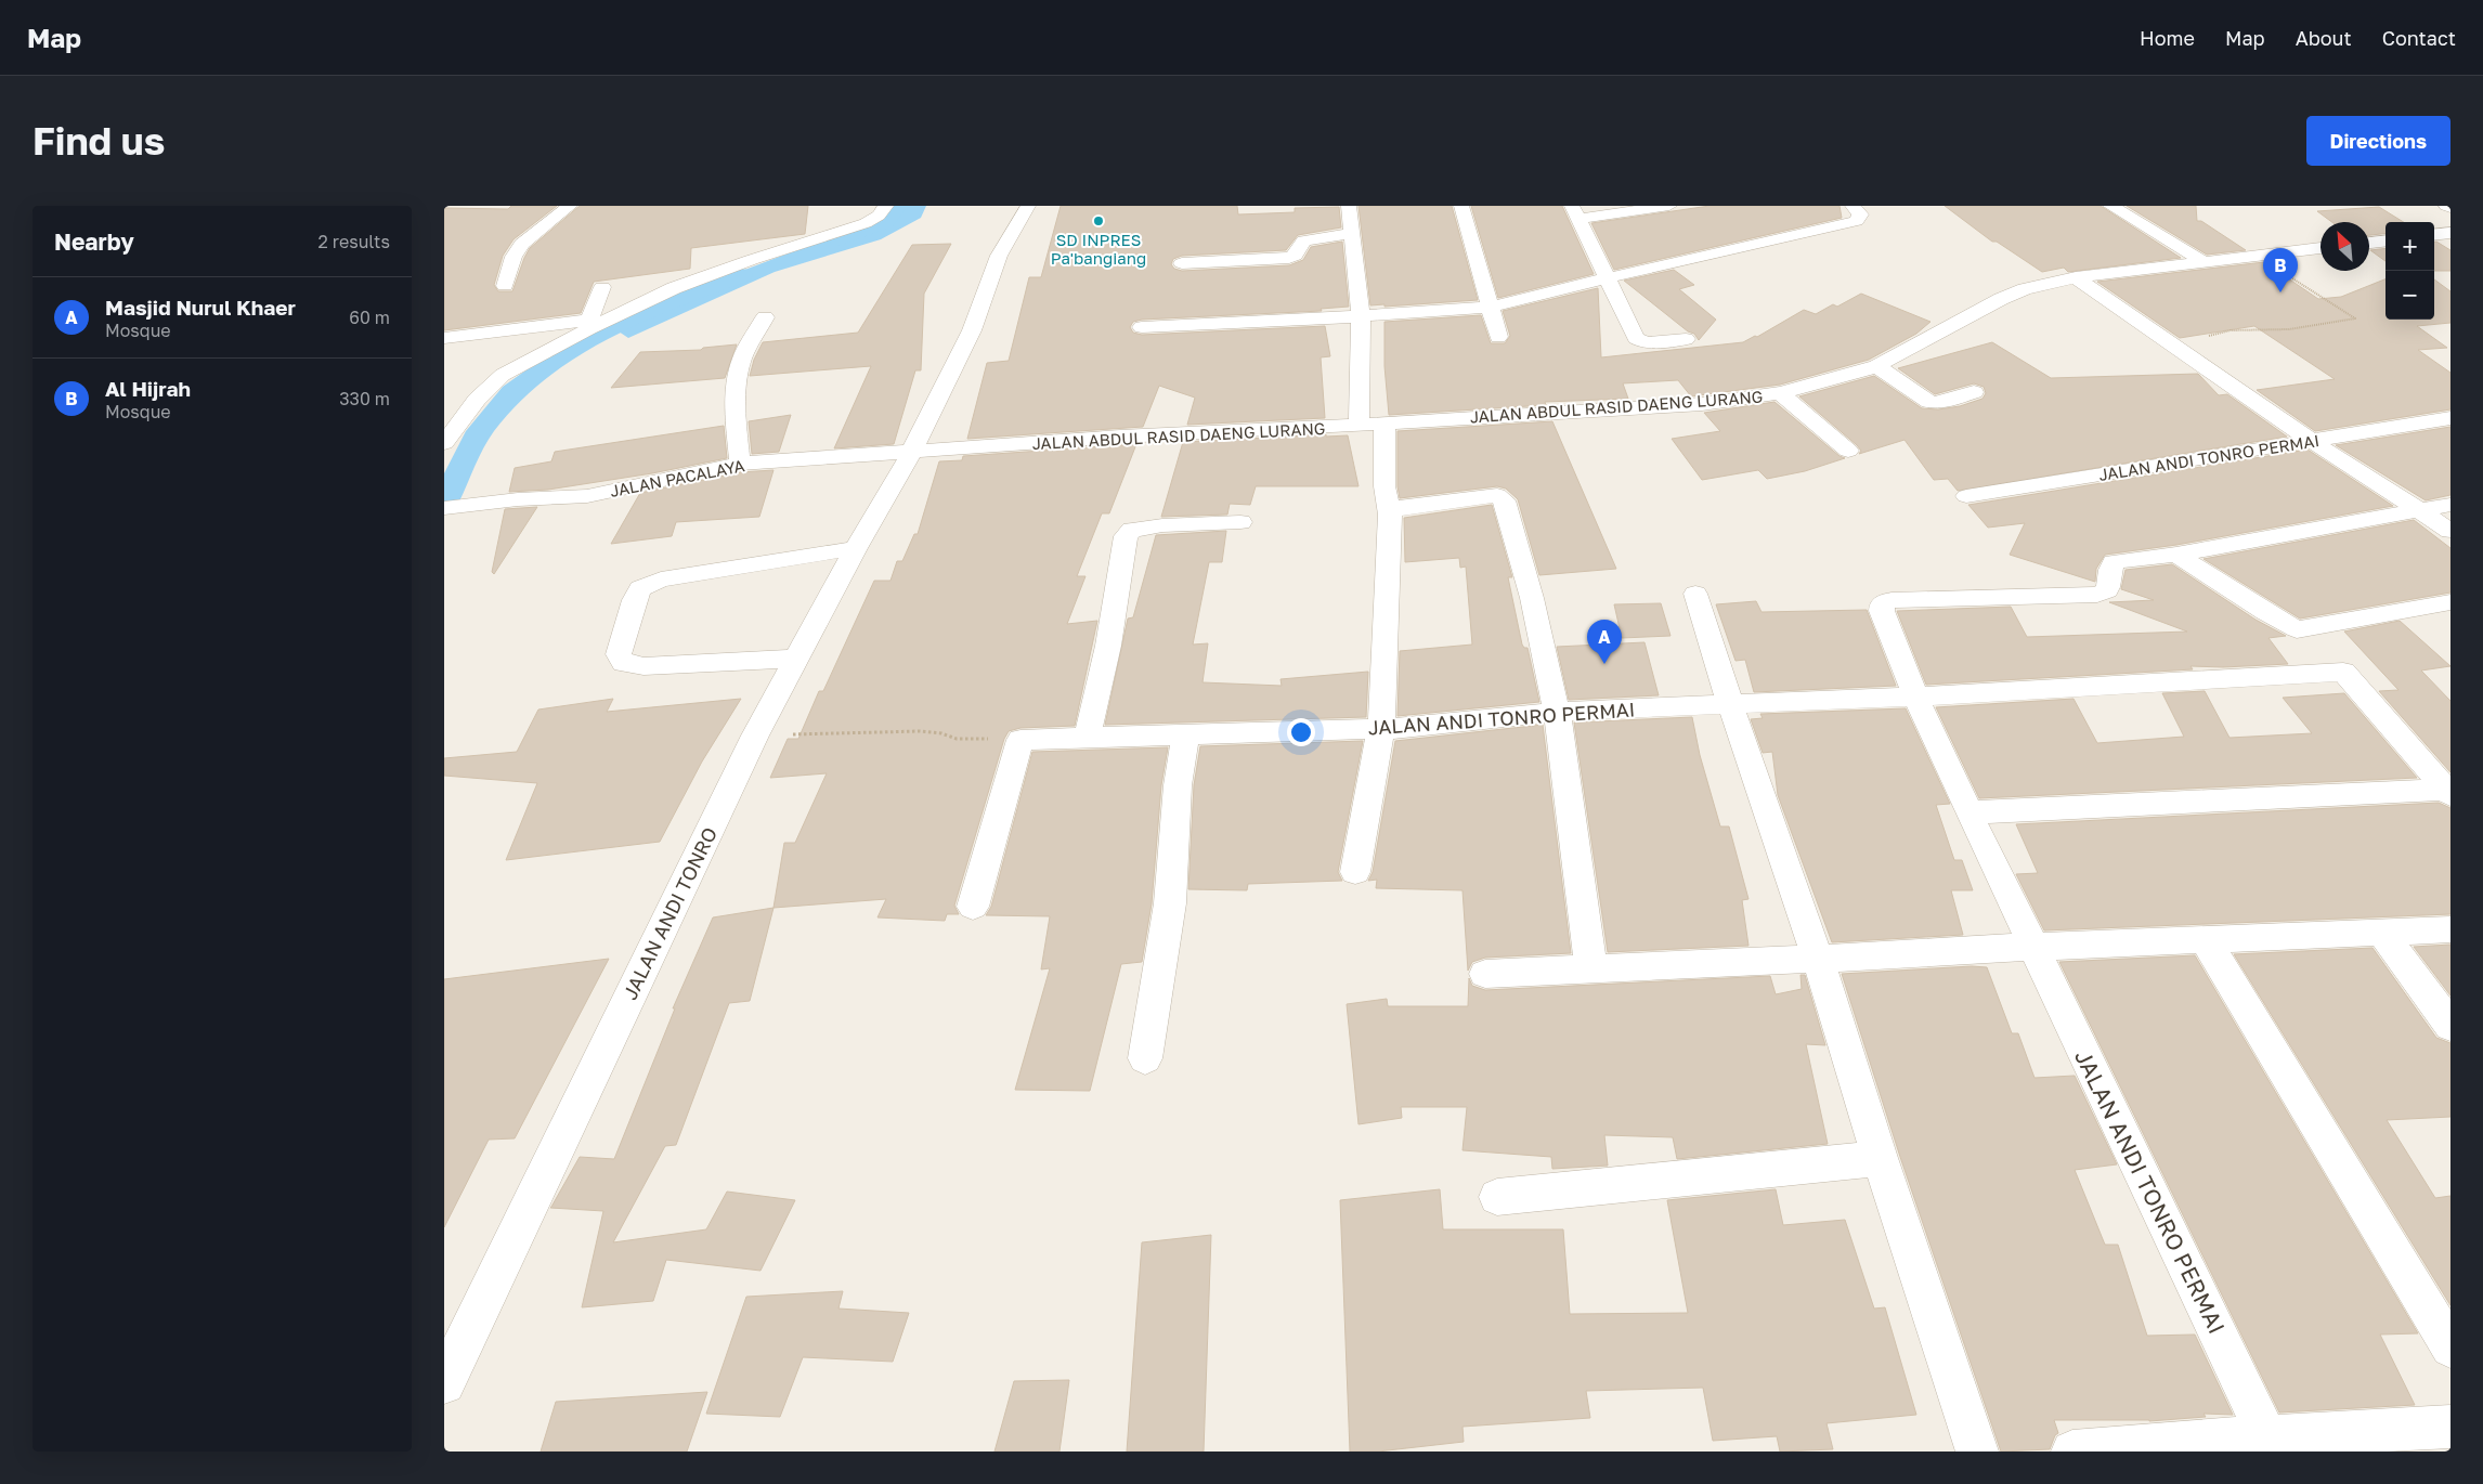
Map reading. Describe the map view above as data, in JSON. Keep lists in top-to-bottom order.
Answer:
{
  "streets": {
    "street": [
      "JALAN ABDUL RASID DAENG LURANG",
      "JALAN ANDI TONRO PERMAI",
      "JALAN PACALAYA",
      "JALAN ANDI TONRO"
    ]
  },
  "crossings": [
    ["JALAN ABDUL RASID DAENG LURANG", "JALAN PACALAYA"],
    ["JALAN ABDUL RASID DAENG LURANG", "JALAN ANDI TONRO"],
    ["JALAN PACALAYA", "JALAN ANDI TONRO"]
  ],
  "places": ["SD INPRES Pa'bangiang"],
  "north": "top left",
  "page": {
    "header": "Map",
    "nav": [
      "Home",
      "Map",
      "About",
      "Contact"
    ],
    "buttons": "Directions",
    "title": "Find us",
    "heading": ["Nearby", "2 results"],
    "map_buttons": ["+", "−"],
    "pins": ["B", "A"],
    "list": [
      {
        "mark": "A",
        "name": "Masjid Nurul Khaer",
        "note": "Mosque",
        "value": "60 m"
      },
      {
        "mark": "B",
        "name": "Al Hijrah",
        "note": "Mosque",
        "value": "330 m"
      }
    ]
  }
}
